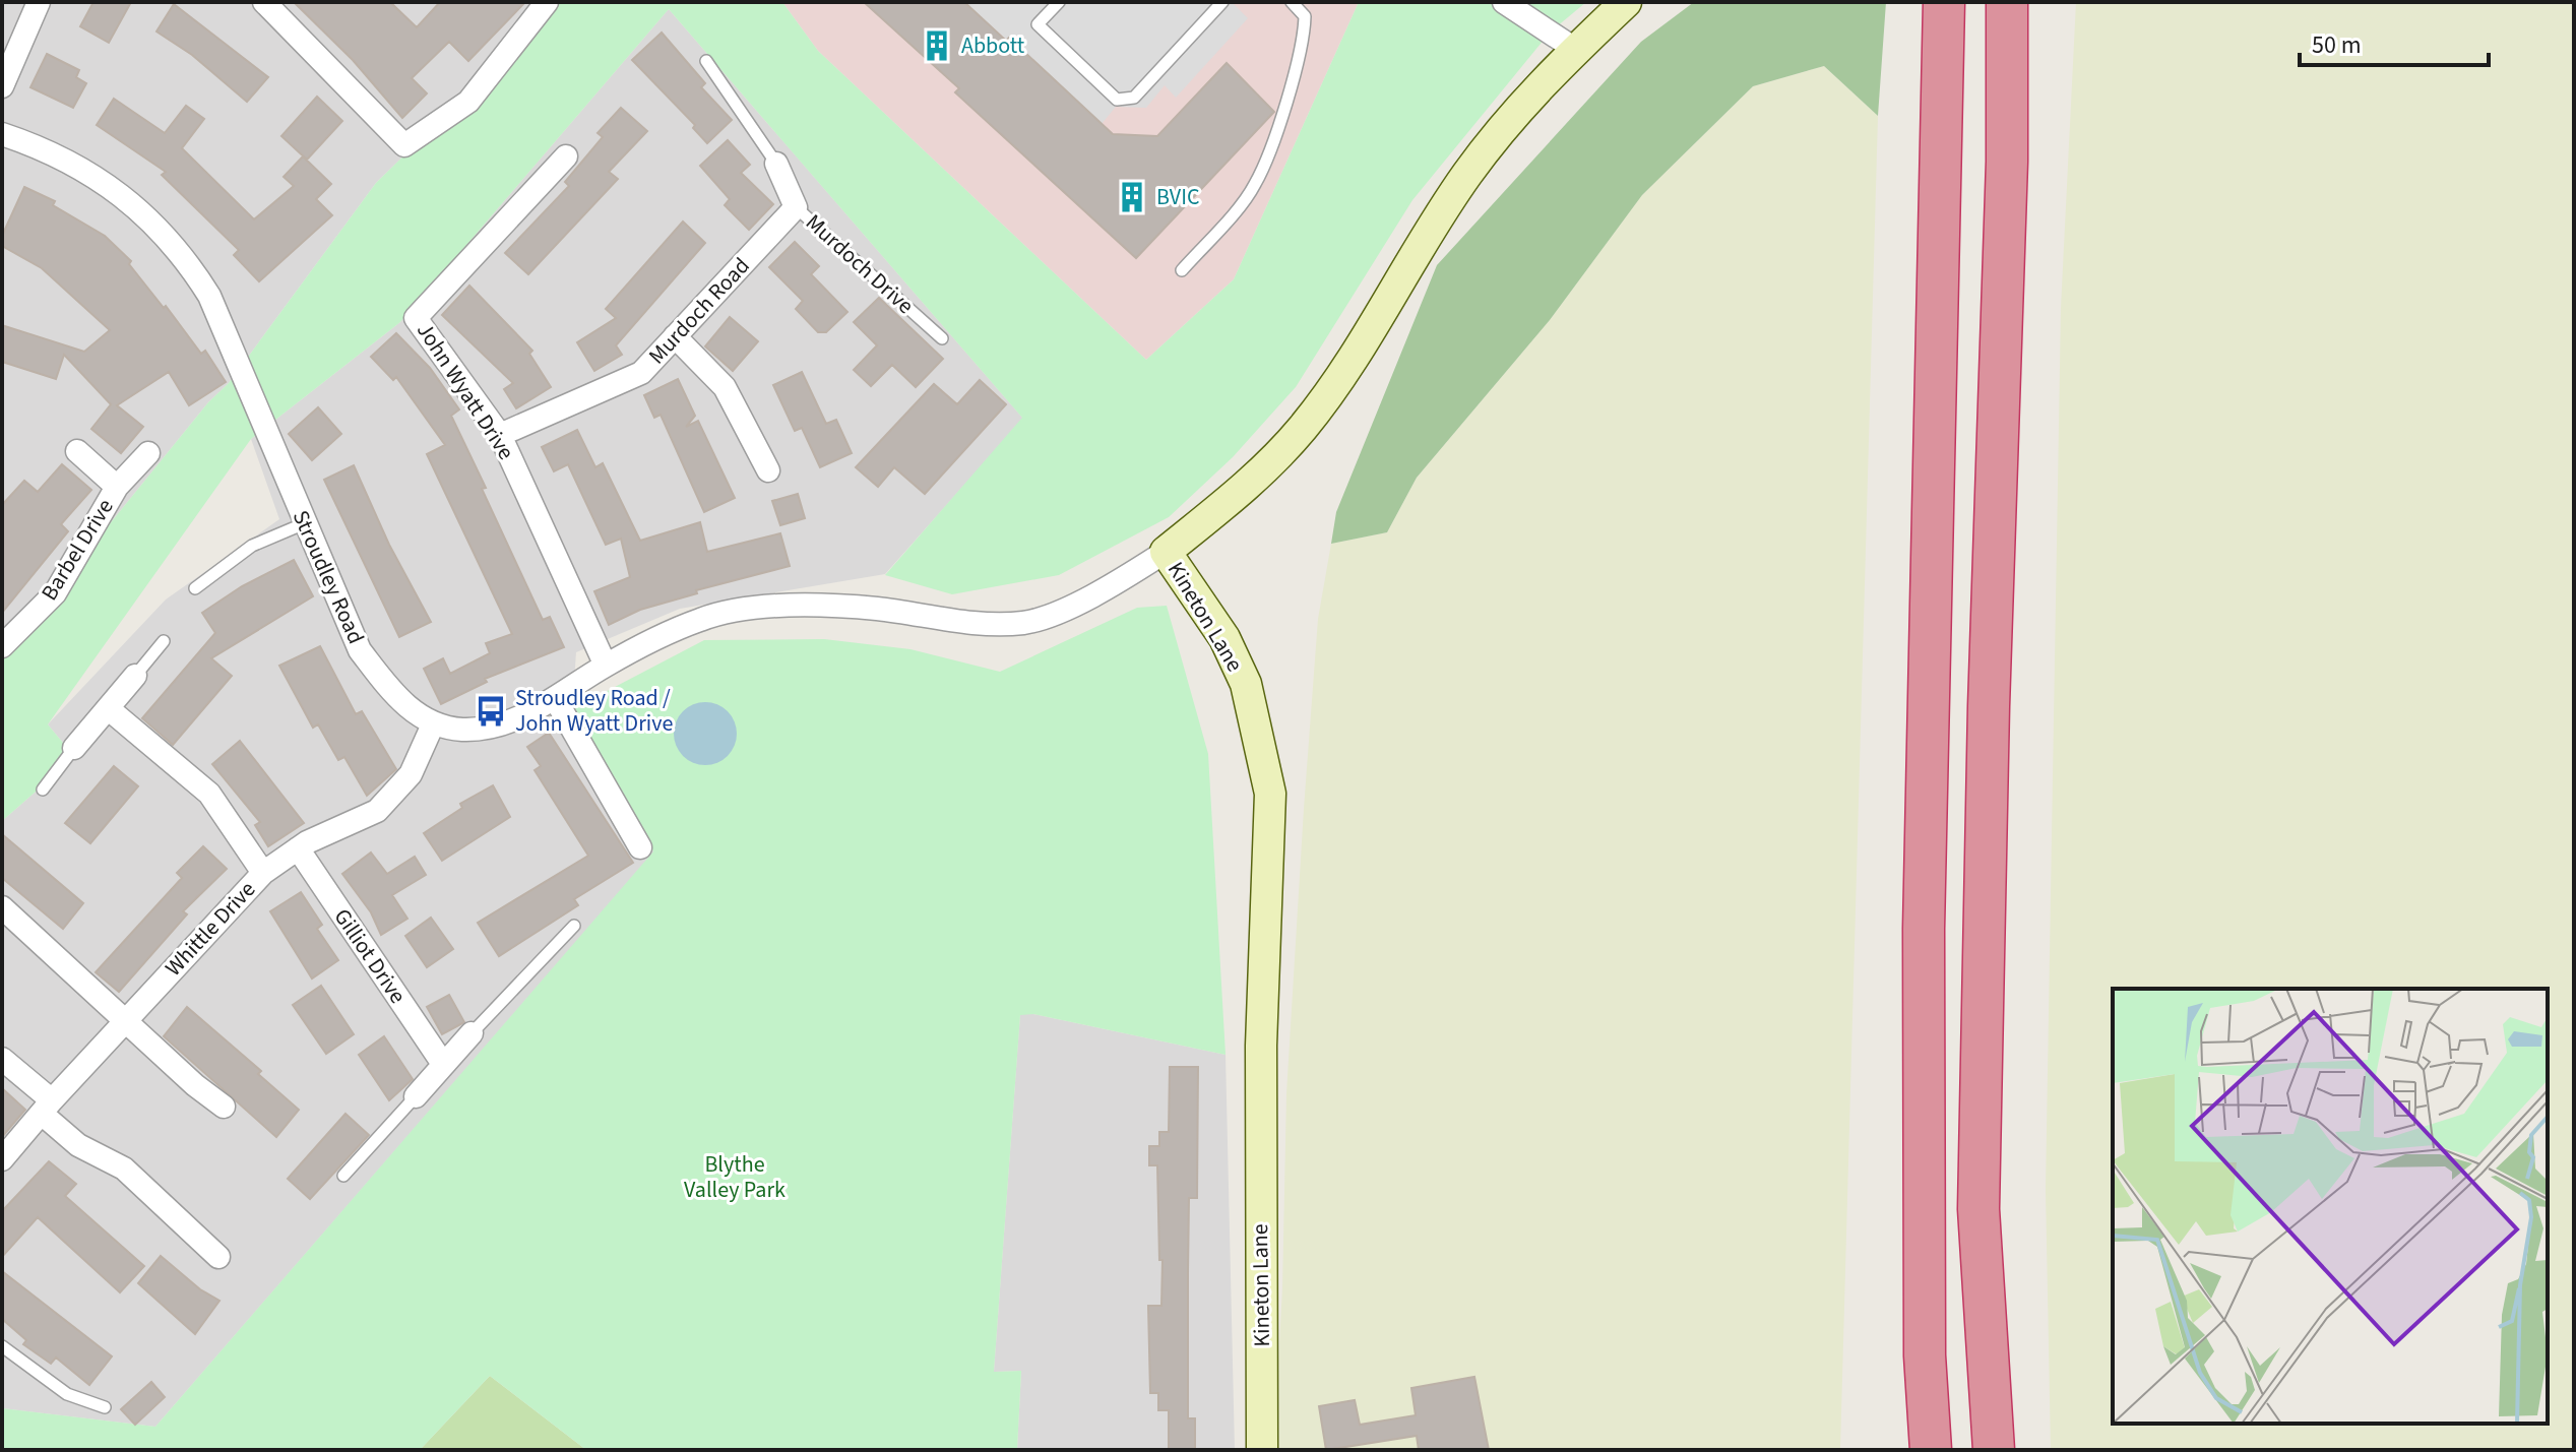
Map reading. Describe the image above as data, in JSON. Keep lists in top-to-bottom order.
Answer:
{
  "streets": {
    "street": [
      "Murdoch Drive",
      "Murdoch Road",
      "John Wyatt Drive",
      "Barbel Drive",
      "Stroudley Road",
      "Kineton Lane",
      "Whittle Drive",
      "Gilliot Drive"
    ]
  },
  "crossings": [
    ["Murdoch Drive", "Murdoch Road"],
    ["Murdoch Road", "John Wyatt Drive"],
    ["John Wyatt Drive", "Stroudley Road"],
    ["Stroudley Road", "Kineton Lane"],
    ["Stroudley Road", "Whittle Drive"],
    ["Whittle Drive", "Gilliot Drive"]
  ],
  "parks": ["Blythe Valley Park"],
  "places": {
    "building": ["Abbott", "BVIC"],
    "bus stop": ["Stroudley Road / John Wyatt Drive"]
  },
  "scale_bar": "50 m"
}
